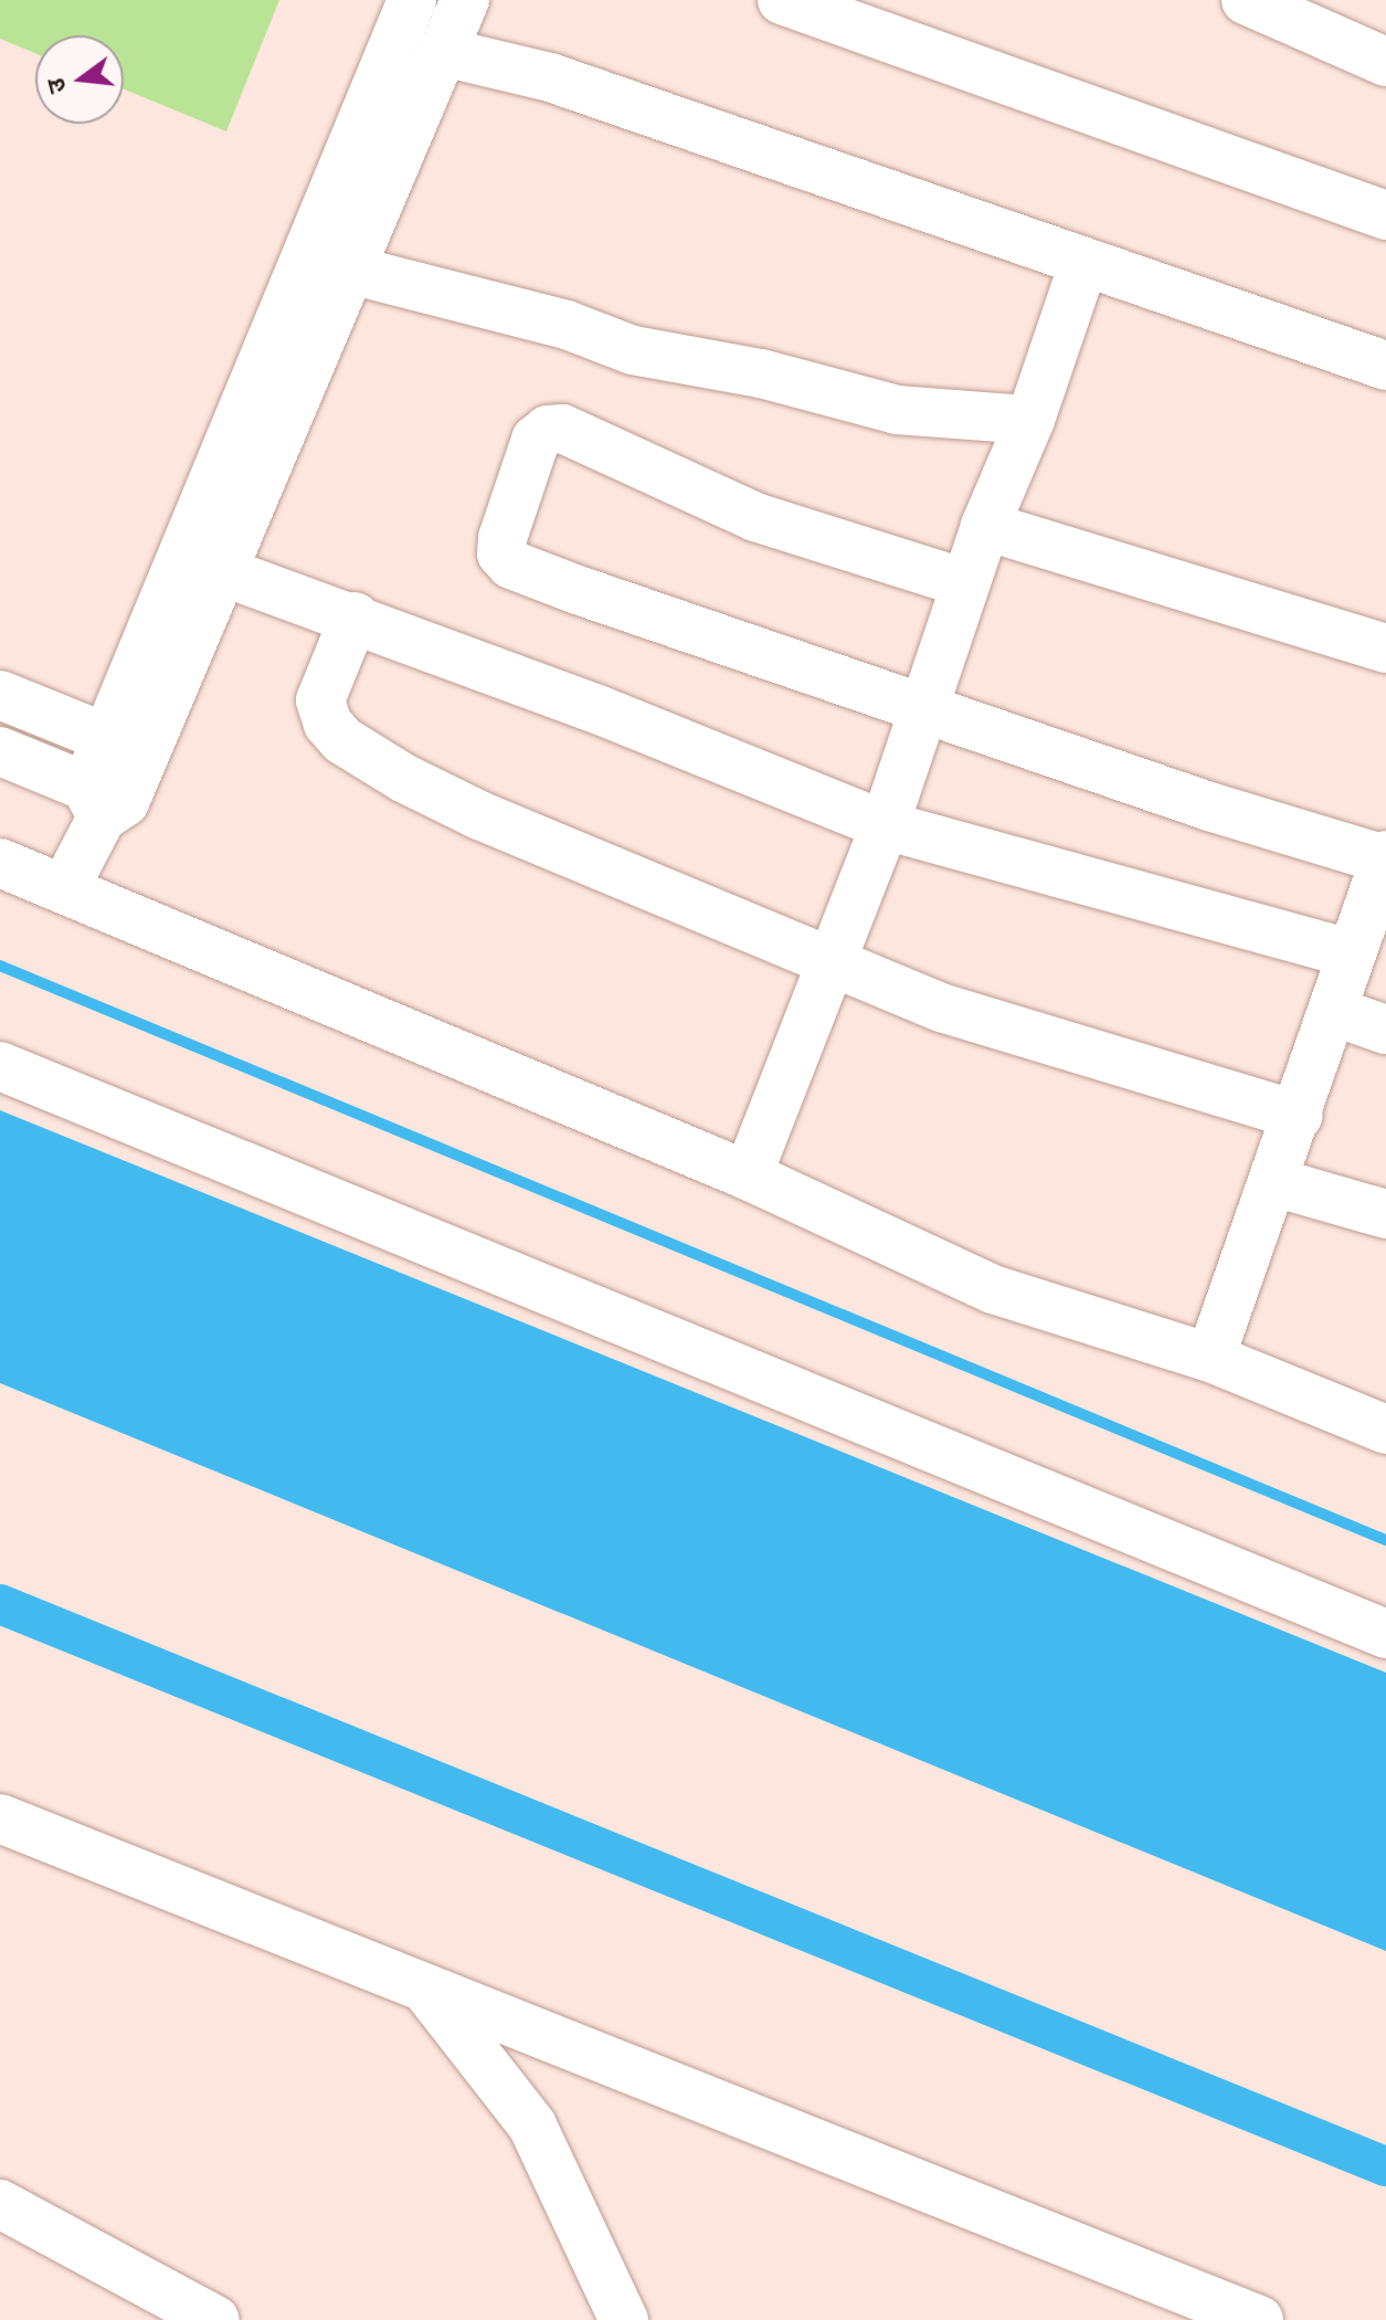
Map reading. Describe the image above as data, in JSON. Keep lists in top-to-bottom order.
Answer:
{
  "north": "left"
}
